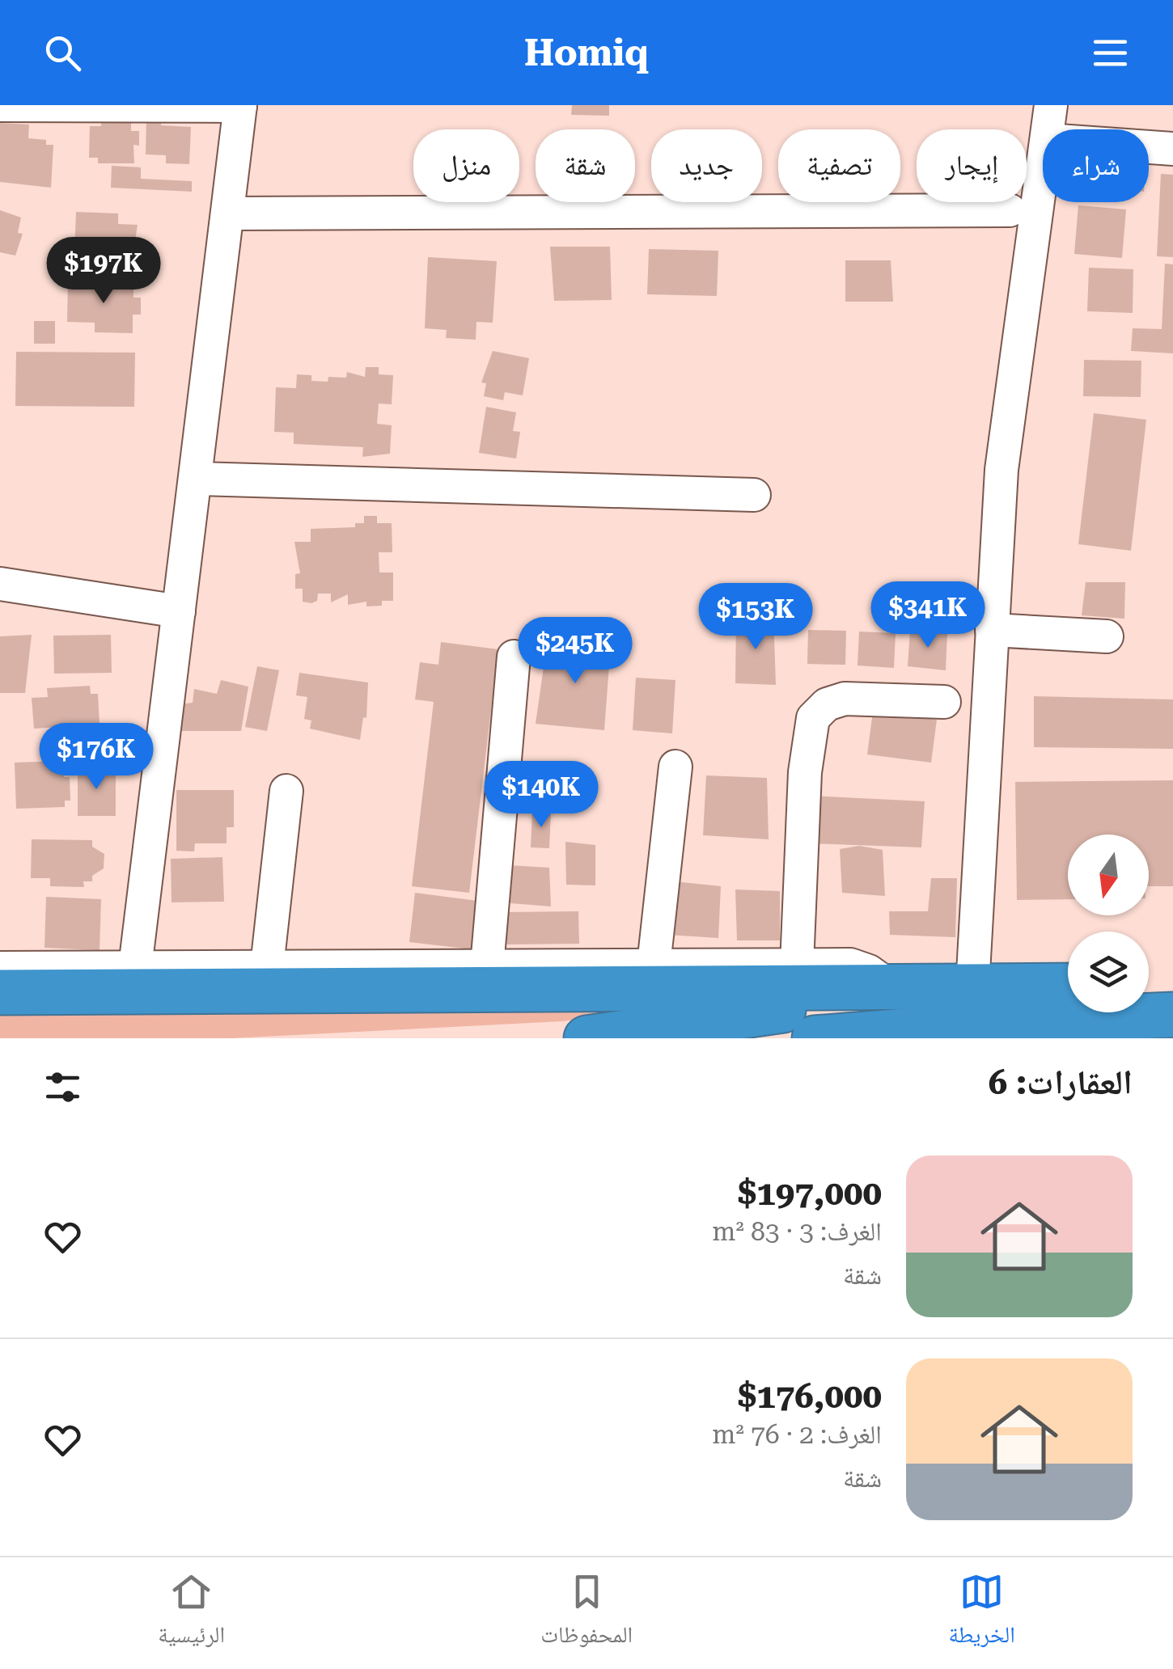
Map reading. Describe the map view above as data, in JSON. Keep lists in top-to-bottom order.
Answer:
{
  "north": "bottom",
  "page": {
    "header": "Homiq",
    "chip": [
      "شراء",
      "إيجار",
      "تصفية",
      "جديد",
      "شقة",
      "منزل"
    ],
    "price": [
      "$197K",
      "$341K",
      "$153K",
      "$245K",
      "$176K",
      "$140K"
    ],
    "heading": "العقارات: 6",
    "list": [
      {
        "name": "$197,000",
        "note": "الغرف: 3 · 83 m² · شقة"
      },
      {
        "name": "$176,000",
        "note": "الغرف: 2 · 76 m² · شقة"
      }
    ],
    "tabs": ["الخريطة", "المحفوظات", "الرئيسية"]
  }
}
